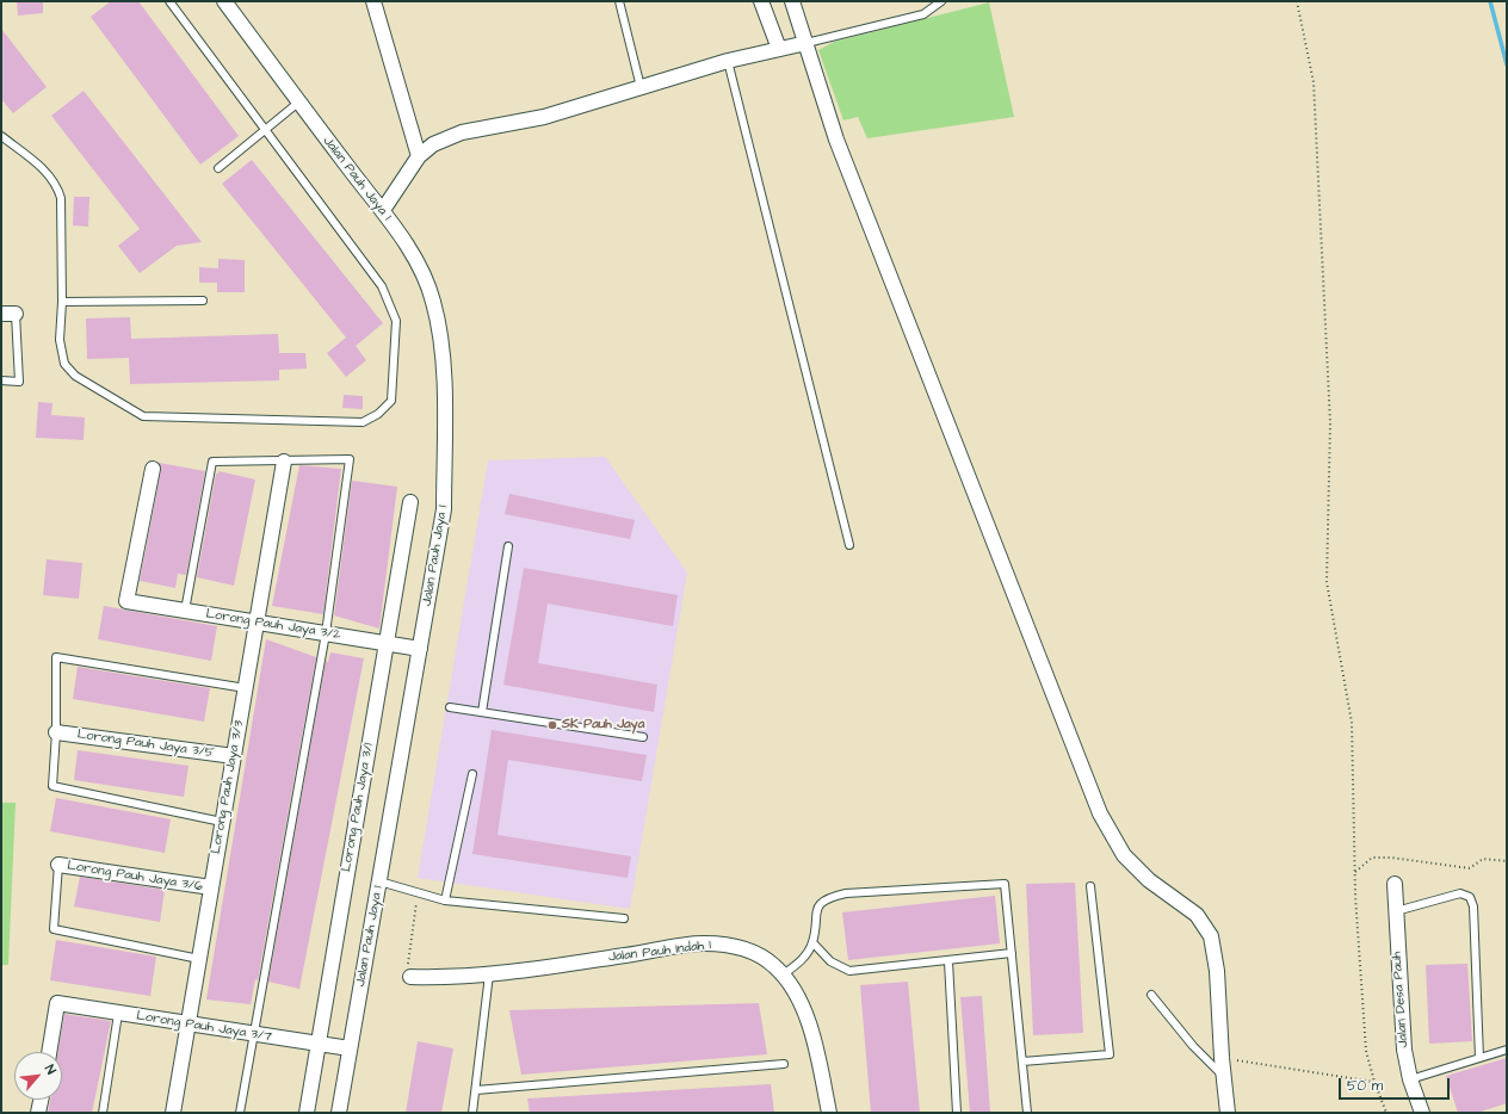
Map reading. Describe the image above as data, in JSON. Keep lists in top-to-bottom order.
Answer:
{
  "streets": {
    "street": [
      "Jalan Pauh Jaya 1",
      "Lorong Pauh Jaya 3/2",
      "Lorong Pauh Jaya 3/5",
      "Lorong Pauh Jaya 3/3",
      "Lorong Pauh Jaya 3/1",
      "Lorong Pauh Jaya 3/6",
      "Jalan Pauh Indah 1",
      "Jalan Desa Pauh",
      "Lorong Pauh Jaya 3/7"
    ]
  },
  "crossings": [
    ["Jalan Pauh Jaya 1", "Lorong Pauh Jaya 3/2"],
    ["Jalan Pauh Jaya 1", "Lorong Pauh Jaya 3/7"],
    ["Lorong Pauh Jaya 3/2", "Lorong Pauh Jaya 3/3"],
    ["Lorong Pauh Jaya 3/2", "Lorong Pauh Jaya 3/1"],
    ["Lorong Pauh Jaya 3/5", "Lorong Pauh Jaya 3/3"],
    ["Lorong Pauh Jaya 3/3", "Lorong Pauh Jaya 3/6"],
    ["Lorong Pauh Jaya 3/3", "Lorong Pauh Jaya 3/7"],
    ["Lorong Pauh Jaya 3/1", "Lorong Pauh Jaya 3/7"]
  ],
  "places": ["SK Pauh Jaya"],
  "scale_bar": "50 m",
  "north": "top right"
}
